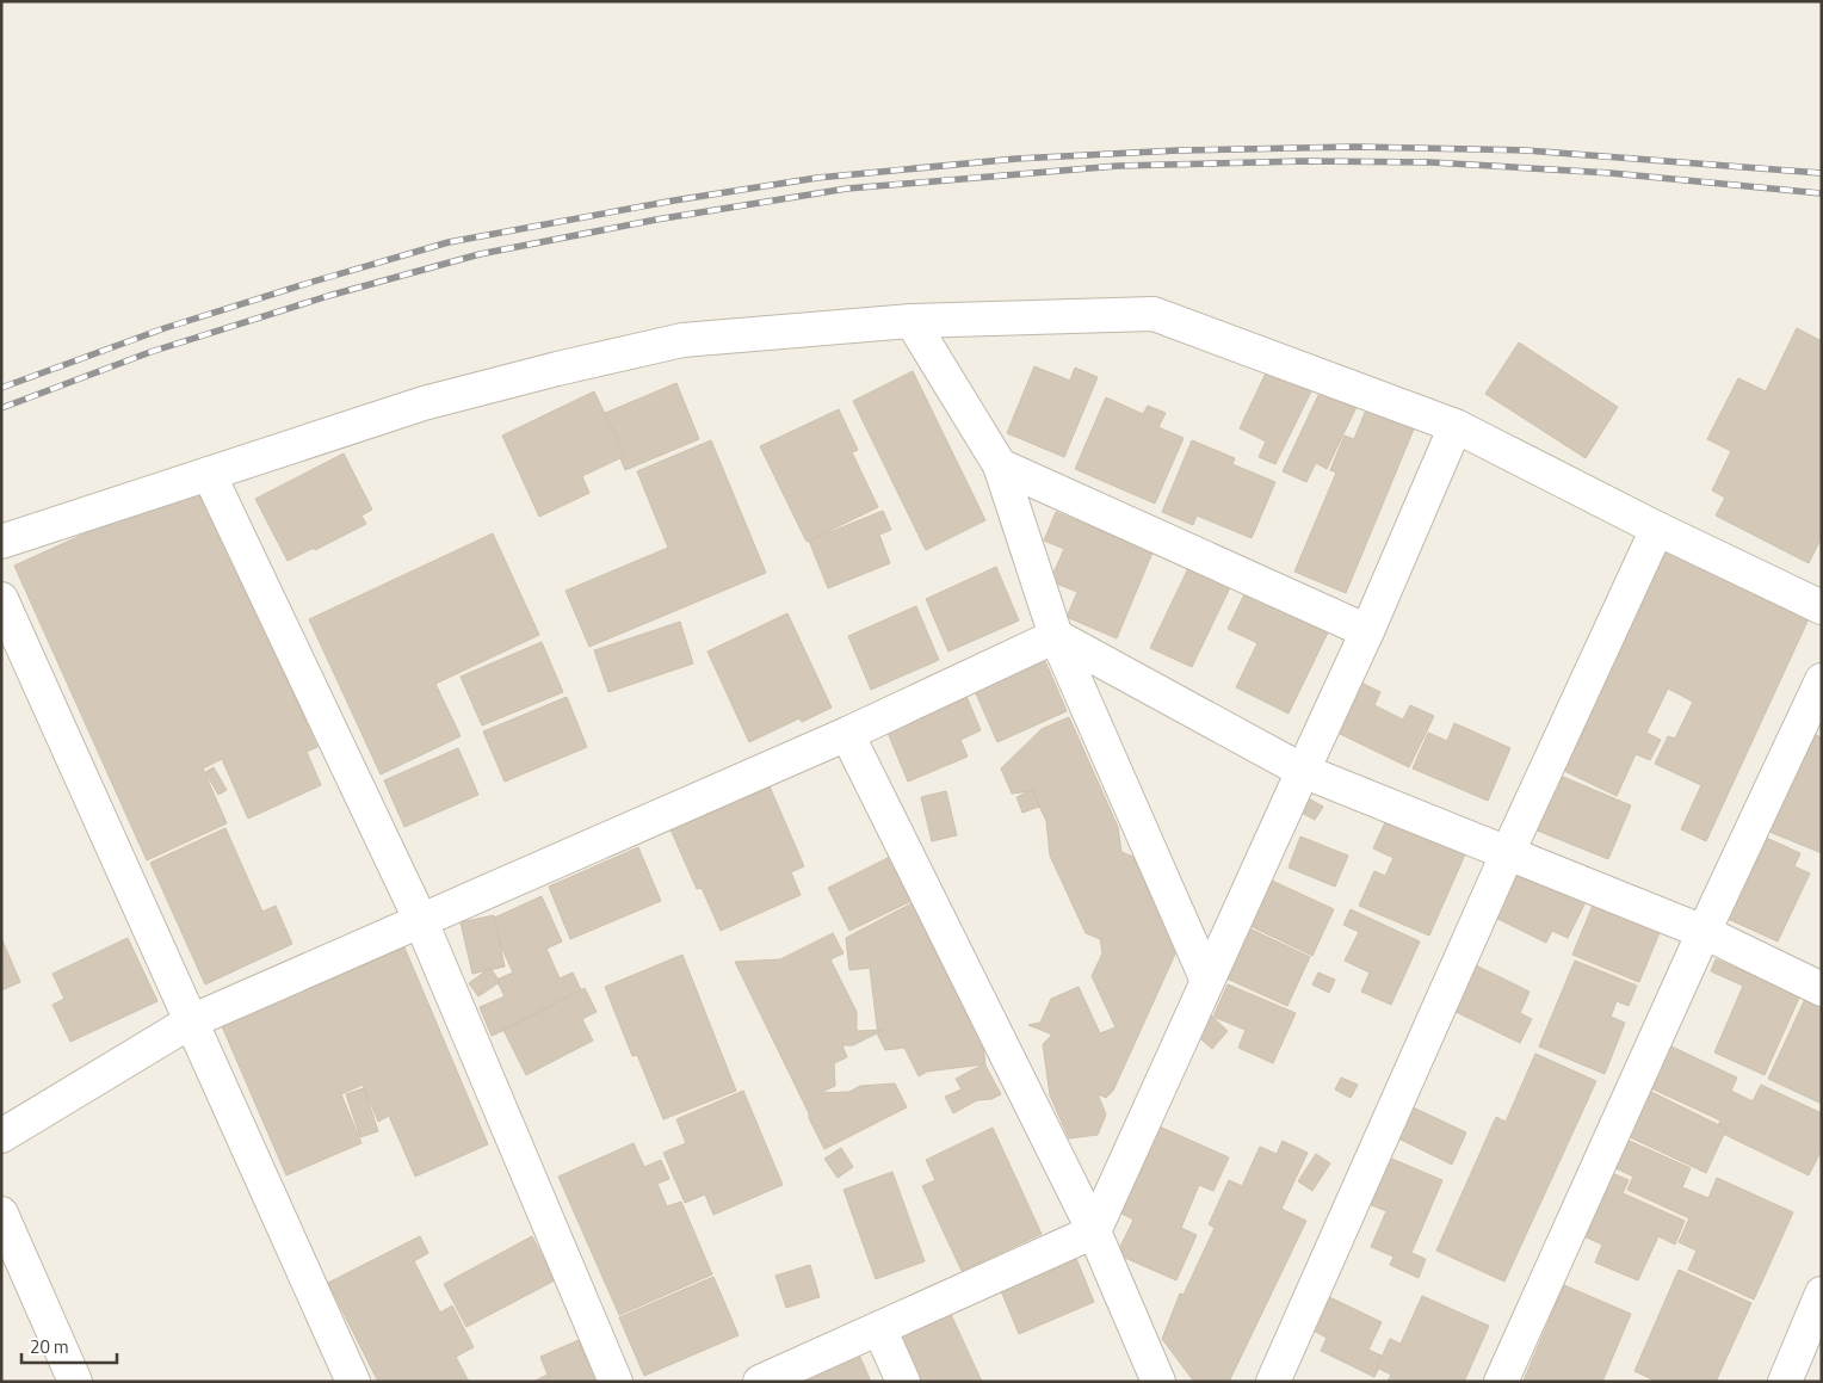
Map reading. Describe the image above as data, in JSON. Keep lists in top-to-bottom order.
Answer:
{
  "scale_bar": "20 m"
}
